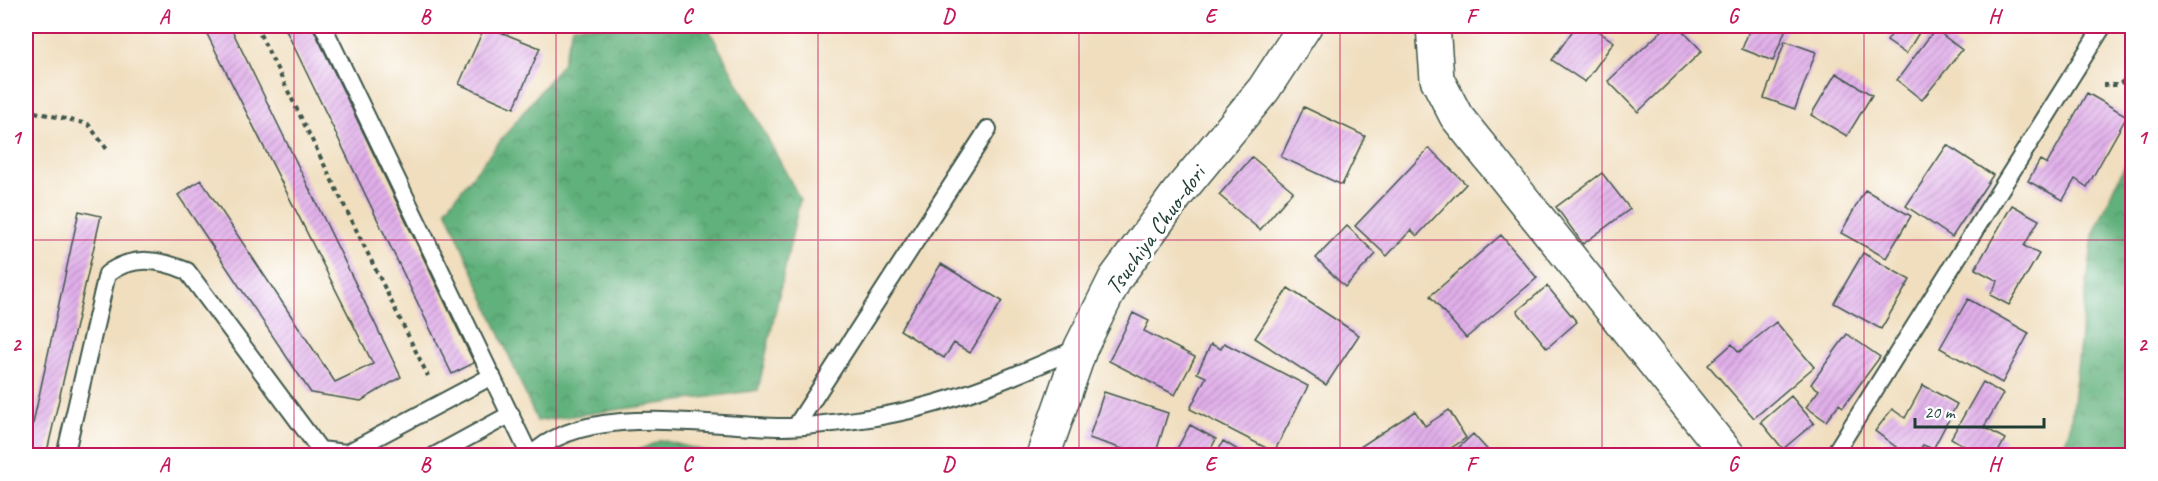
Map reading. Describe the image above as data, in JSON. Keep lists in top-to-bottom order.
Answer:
{
  "streets": {
    "street": ["Tsuchiya Chuo-dori"]
  },
  "scale_bar": "20 m",
  "grid": {
    "columns": [
      "A",
      "B",
      "C",
      "D",
      "E",
      "F",
      "G",
      "H"
    ],
    "rows": ["1", "2"]
  }
}
